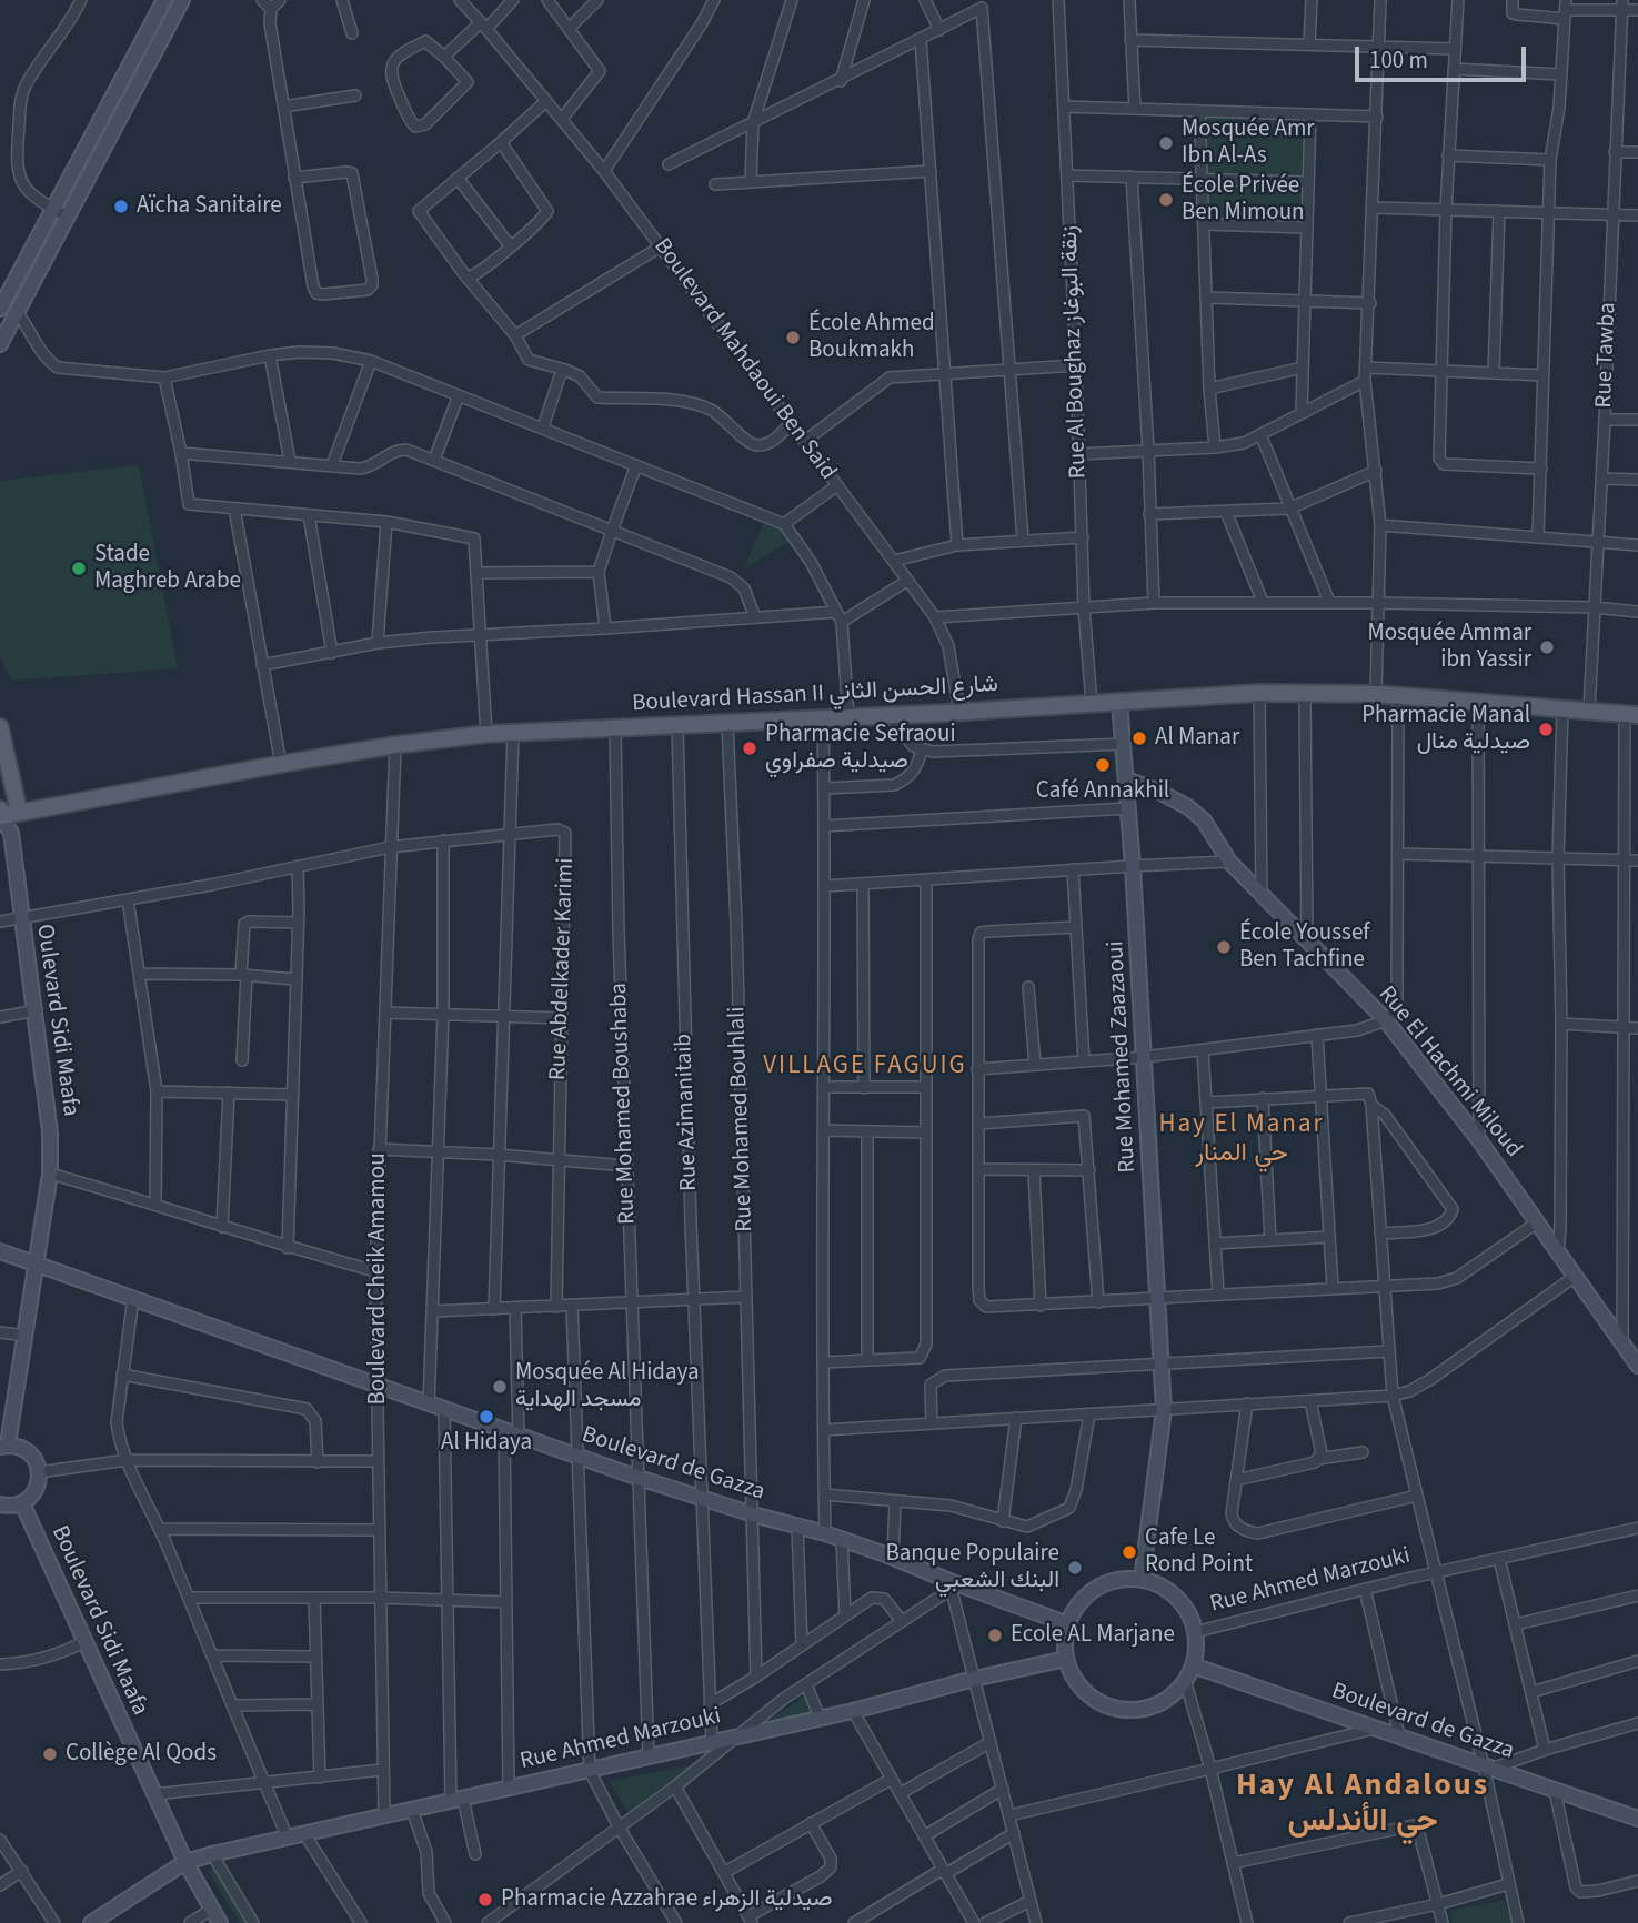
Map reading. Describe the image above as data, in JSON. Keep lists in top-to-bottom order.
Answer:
{
  "streets": {
    "main road": [
      "Boulevard Hassan II شارع الحسن الثاني",
      "Oulevard Sidi Maafa",
      "Rue Mohamed Zaazaoui",
      "Rue El Hachmi Miloud",
      "Boulevard de Gazza",
      "Rue Ahmed Marzouki",
      "Boulevard Sidi Maafa"
    ],
    "street": [
      "Rue Al Boughaz زنقة البوغاز",
      "Rue Tawba",
      "Boulevard Mahdaoui Ben Said",
      "Rue Abdelkader Karimi",
      "Rue Mohamed Boushaba",
      "Rue Azimanitaib",
      "Rue Mohamed Bouhlali",
      "Boulevard Cheik Amamou"
    ]
  },
  "crossings": [
    ["Rue Al Boughaz زنقة البوغاز", "Boulevard Hassan II شارع الحسن الثاني"],
    ["Rue Tawba", "Boulevard Hassan II شارع الحسن الثاني"],
    ["Boulevard Mahdaoui Ben Said", "Boulevard Hassan II شارع الحسن الثاني"],
    ["Boulevard Hassan II شارع الحسن الثاني", "Rue Mohamed Zaazaoui"],
    ["Boulevard Hassan II شارع الحسن الثاني", "Rue Mohamed Boushaba"],
    ["Boulevard Hassan II شارع الحسن الثاني", "Rue Azimanitaib"],
    ["Boulevard Hassan II شارع الحسن الثاني", "Rue Mohamed Bouhlali"],
    ["Boulevard Hassan II شارع الحسن الثاني", "Boulevard Cheik Amamou"],
    ["Rue Abdelkader Karimi", "Oulevard Sidi Maafa"],
    ["Rue Abdelkader Karimi", "Boulevard Cheik Amamou"],
    ["Oulevard Sidi Maafa", "Boulevard de Gazza"],
    ["Rue Mohamed Zaazaoui", "Rue El Hachmi Miloud"],
    ["Rue Mohamed Zaazaoui", "Boulevard de Gazza"],
    ["Rue Mohamed Zaazaoui", "Rue Ahmed Marzouki"],
    ["Rue Mohamed Boushaba", "Boulevard de Gazza"],
    ["Rue Mohamed Boushaba", "Rue Ahmed Marzouki"],
    ["Rue Azimanitaib", "Boulevard de Gazza"],
    ["Rue Azimanitaib", "Rue Ahmed Marzouki"],
    ["Rue Mohamed Bouhlali", "Boulevard de Gazza"],
    ["Boulevard Cheik Amamou", "Boulevard de Gazza"],
    ["Boulevard Cheik Amamou", "Rue Ahmed Marzouki"],
    ["Boulevard de Gazza", "Rue Ahmed Marzouki"],
    ["Rue Ahmed Marzouki", "Boulevard Sidi Maafa"]
  ],
  "districts": ["VILLAGE FAGUIG", "Hay El Manar حي المنار", "Hay Al Andalous حي الأندلس"],
  "places": [
    "Mosquée Amr Ibn Al-As",
    "École Privée Ben Mimoun",
    "Aïcha Sanitaire",
    "École Ahmed Boukmakh",
    "Stade Maghreb Arabe",
    "Mosquée Ammar ibn Yassir",
    "Pharmacie Manal صيدلية منال",
    "Al Manar",
    "Pharmacie Sefraoui صيدلية صفراوي",
    "Café Annakhil",
    "École Youssef Ben Tachfine",
    "Mosquée Al Hidaya مسجد الهداية",
    "Al Hidaya",
    "Cafe Le Rond Point",
    "Banque Populaire البنك الشعبي",
    "Ecole AL Marjane",
    "Collège Al Qods",
    "Pharmacie Azzahrae صيدلية الزهراء"
  ],
  "scale_bar": "100 m"
}
